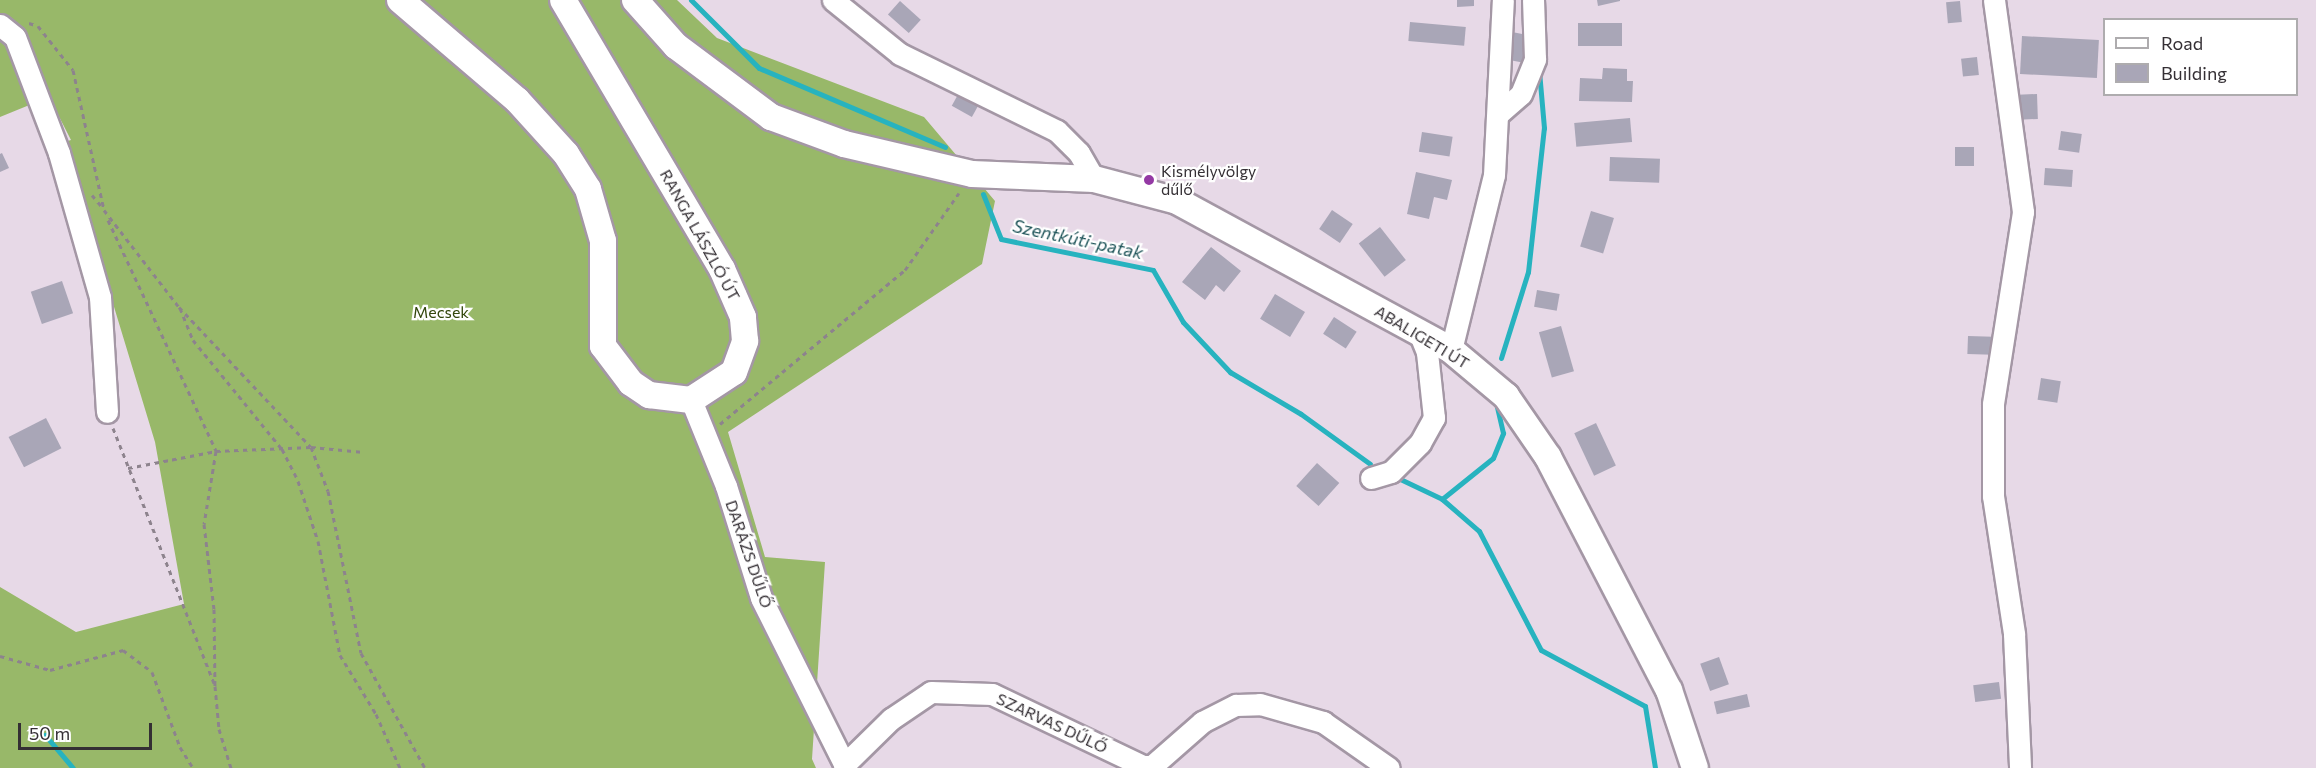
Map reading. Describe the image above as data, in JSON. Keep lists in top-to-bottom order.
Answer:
{
  "streets": {
    "main road": ["RANGA LÁSZLÓ ÚT", "ABALIGETI ÚT"],
    "street": ["DARÁZS DŰLŐ", "SZARVAS DŰLŐ"]
  },
  "crossings": [
    ["RANGA LÁSZLÓ ÚT", "DARÁZS DŰLŐ"],
    ["DARÁZS DŰLŐ", "SZARVAS DŰLŐ"]
  ],
  "water": ["Szentkúti-patak"],
  "parks": ["Mecsek"],
  "places": ["Kismélyvölgy dűlő"],
  "legend": ["Road", "Building"],
  "scale_bar": "50 m"
}
